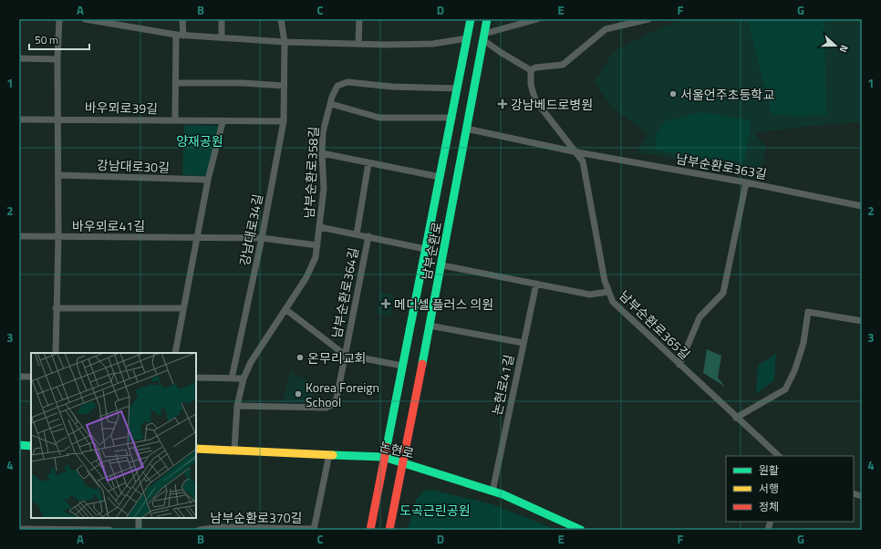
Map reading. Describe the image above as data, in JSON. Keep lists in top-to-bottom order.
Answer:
{
  "streets": {
    "main road": ["남부순환로", "논현로"],
    "street": [
      "바우뫼로39길",
      "강남대로30길",
      "남부순환로363길",
      "남부순환로358길",
      "바우뫼로41길",
      "강남대로34길",
      "남부순환로364길",
      "남부순환로365길",
      "논현로41길",
      "남부순환로370길"
    ]
  },
  "crossings": [
    ["바우뫼로39길", "강남대로34길"],
    ["남부순환로363길", "남부순환로"],
    ["남부순환로358길", "바우뫼로41길"],
    ["남부순환로358길", "남부순환로"],
    ["남부순환로358길", "남부순환로364길"],
    ["남부순환로358길", "논현로"],
    ["바우뫼로41길", "강남대로34길"],
    ["남부순환로", "남부순환로364길"],
    ["남부순환로", "남부순환로365길"],
    ["남부순환로", "논현로"],
    ["남부순환로365길", "논현로41길"],
    ["논현로41길", "논현로"]
  ],
  "parks": ["양재공원", "도곡근린공원"],
  "places": {
    "other": ["서울언주초등학교", "온무리교회", "Korea Foreign School"],
    "health": ["강남베드로병원", "메디셀 플러스 의원"]
  },
  "legend": ["원활", "서행", "정체"],
  "scale_bar": "50 m",
  "north": "right",
  "grid": {
    "columns": [
      "A",
      "B",
      "C",
      "D",
      "E",
      "F",
      "G"
    ],
    "rows": [
      "1",
      "2",
      "3",
      "4"
    ]
  }
}
